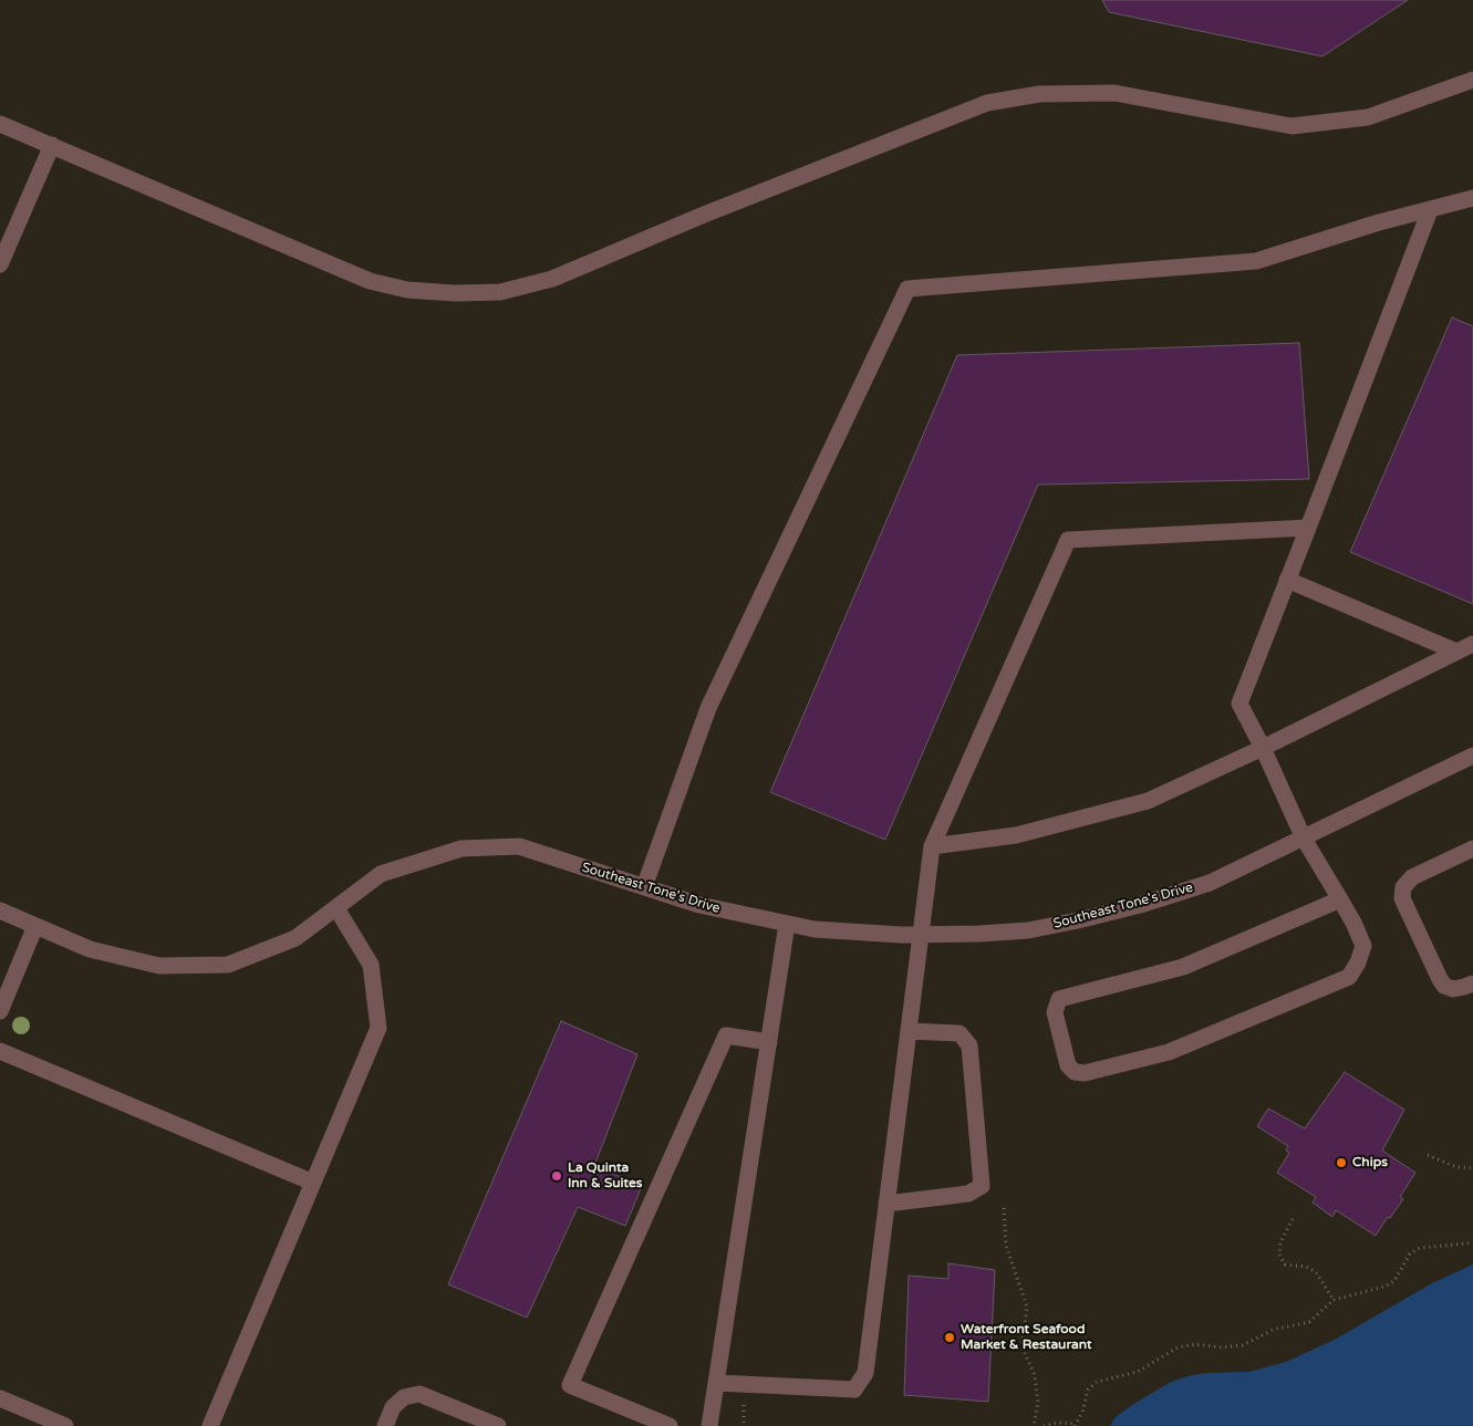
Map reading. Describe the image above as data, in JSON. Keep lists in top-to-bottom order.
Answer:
{
  "streets": {
    "street": ["Southeast Tone's Drive"]
  },
  "places": ["Chips", "La Quinta Inn & Suites", "Waterfront Seafood Market & Restaurant"]
}
